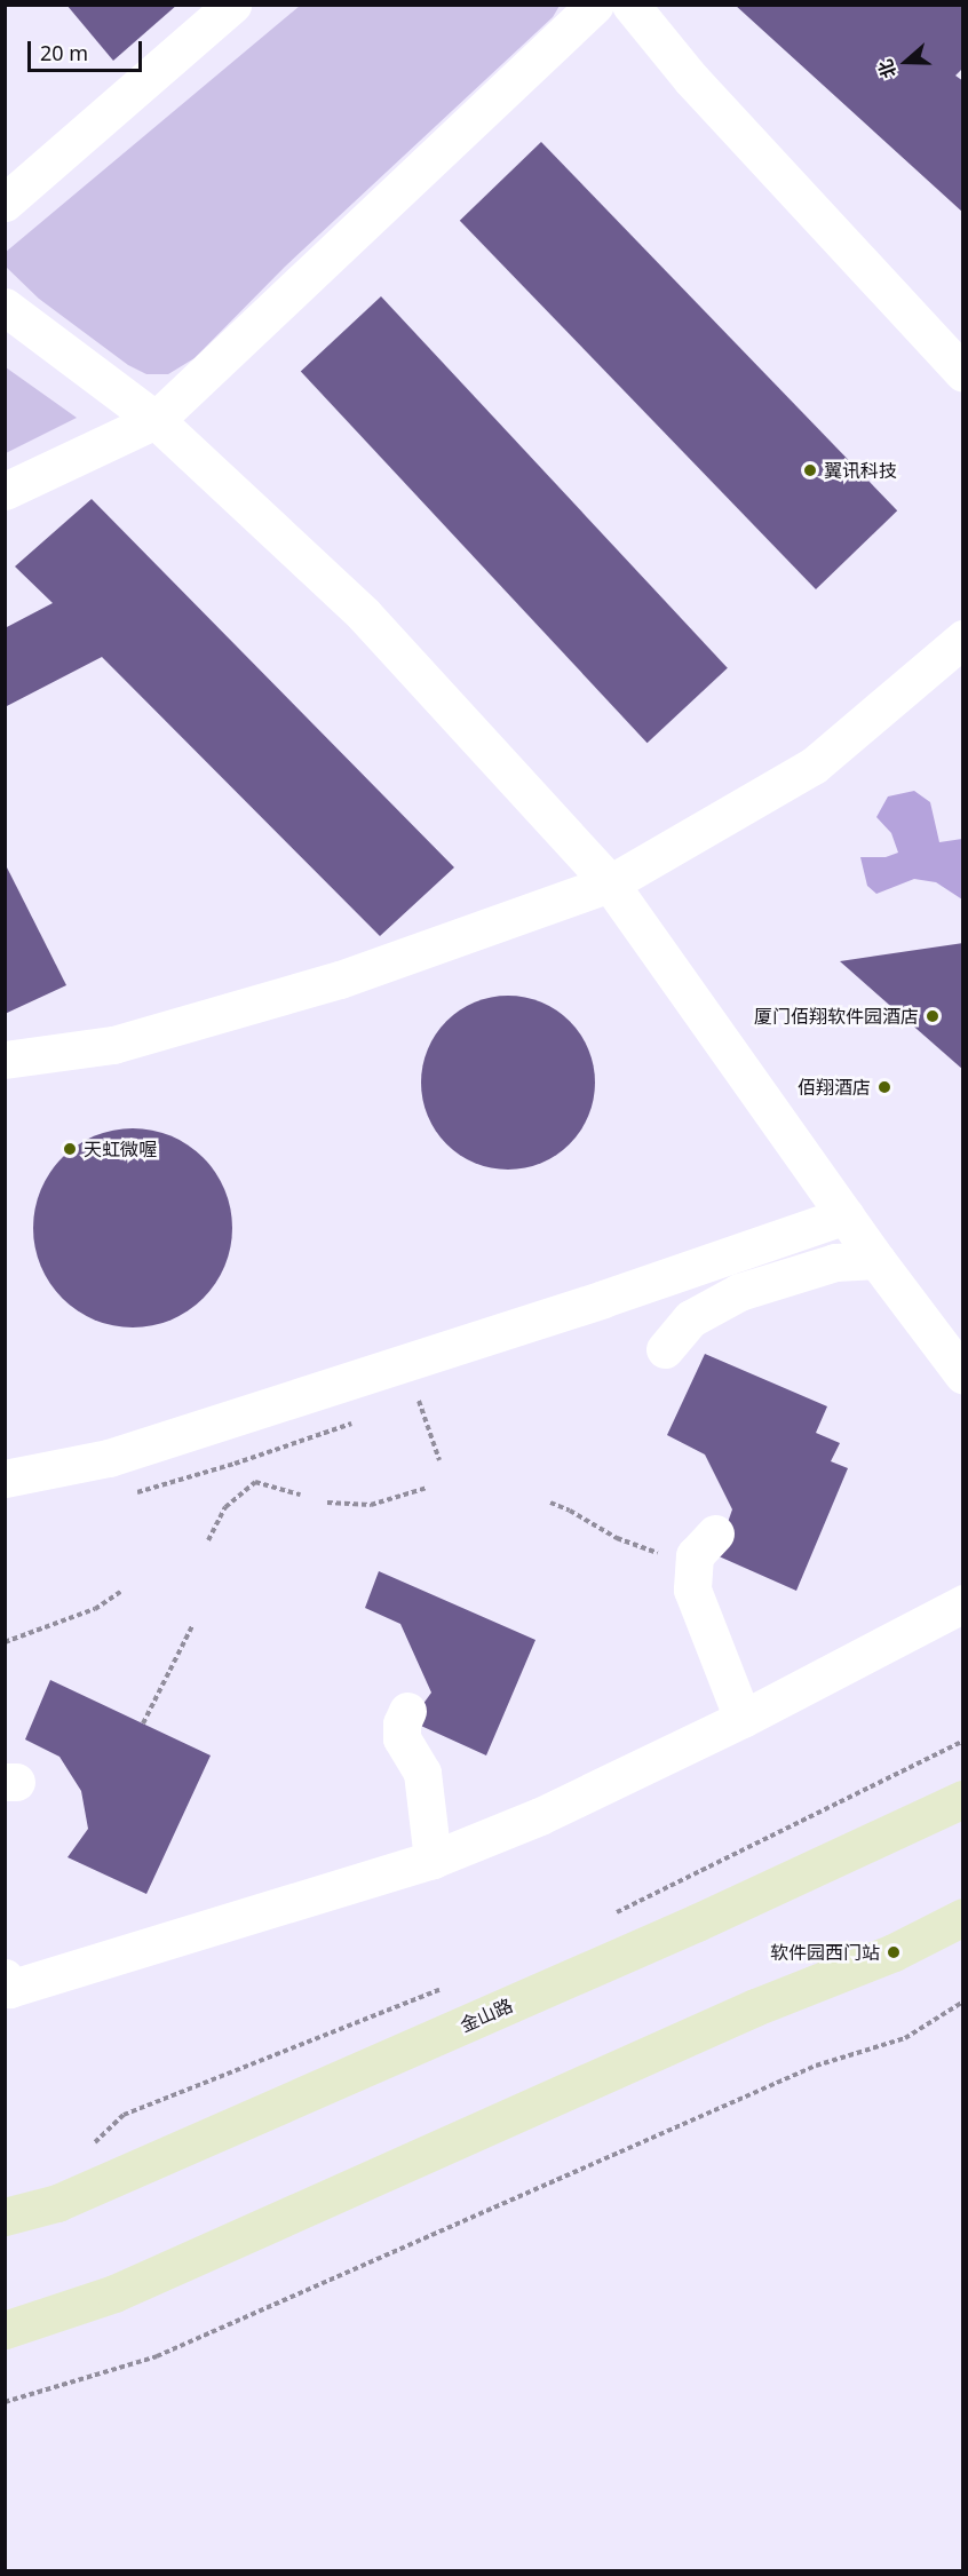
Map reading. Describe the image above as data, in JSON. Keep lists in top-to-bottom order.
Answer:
{
  "streets": {
    "main road": ["金山路"]
  },
  "places": [
    "翼讯科技",
    "厦门佰翔软件园酒店",
    "佰翔酒店",
    "天虹微喔",
    "软件园西门站"
  ],
  "scale_bar": "20 m",
  "north": "left"
}
